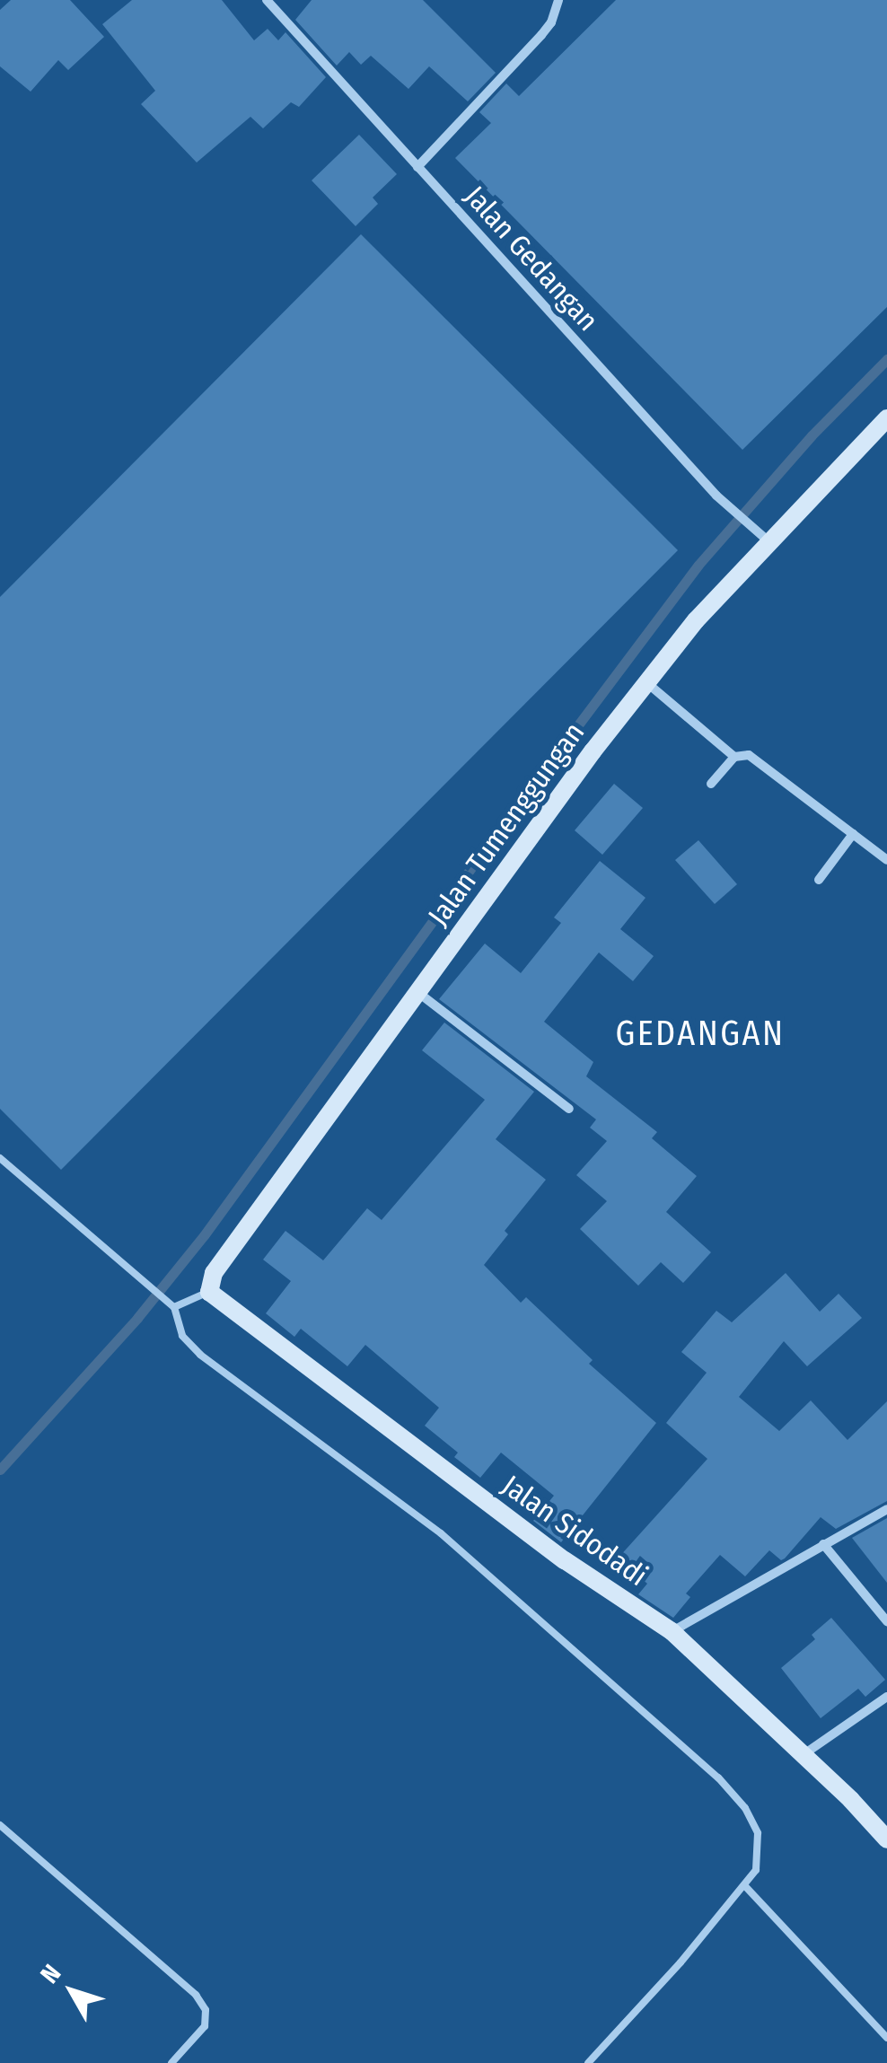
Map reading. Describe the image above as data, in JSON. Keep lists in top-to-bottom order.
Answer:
{
  "streets": {
    "street": ["Jalan Gedangan", "Jalan Tumenggungan", "Jalan Sidodadi"]
  },
  "crossings": [
    ["Jalan Gedangan", "Jalan Tumenggungan"],
    ["Jalan Tumenggungan", "Jalan Sidodadi"]
  ],
  "districts": ["GEDANGAN"],
  "north": "top left"
}
